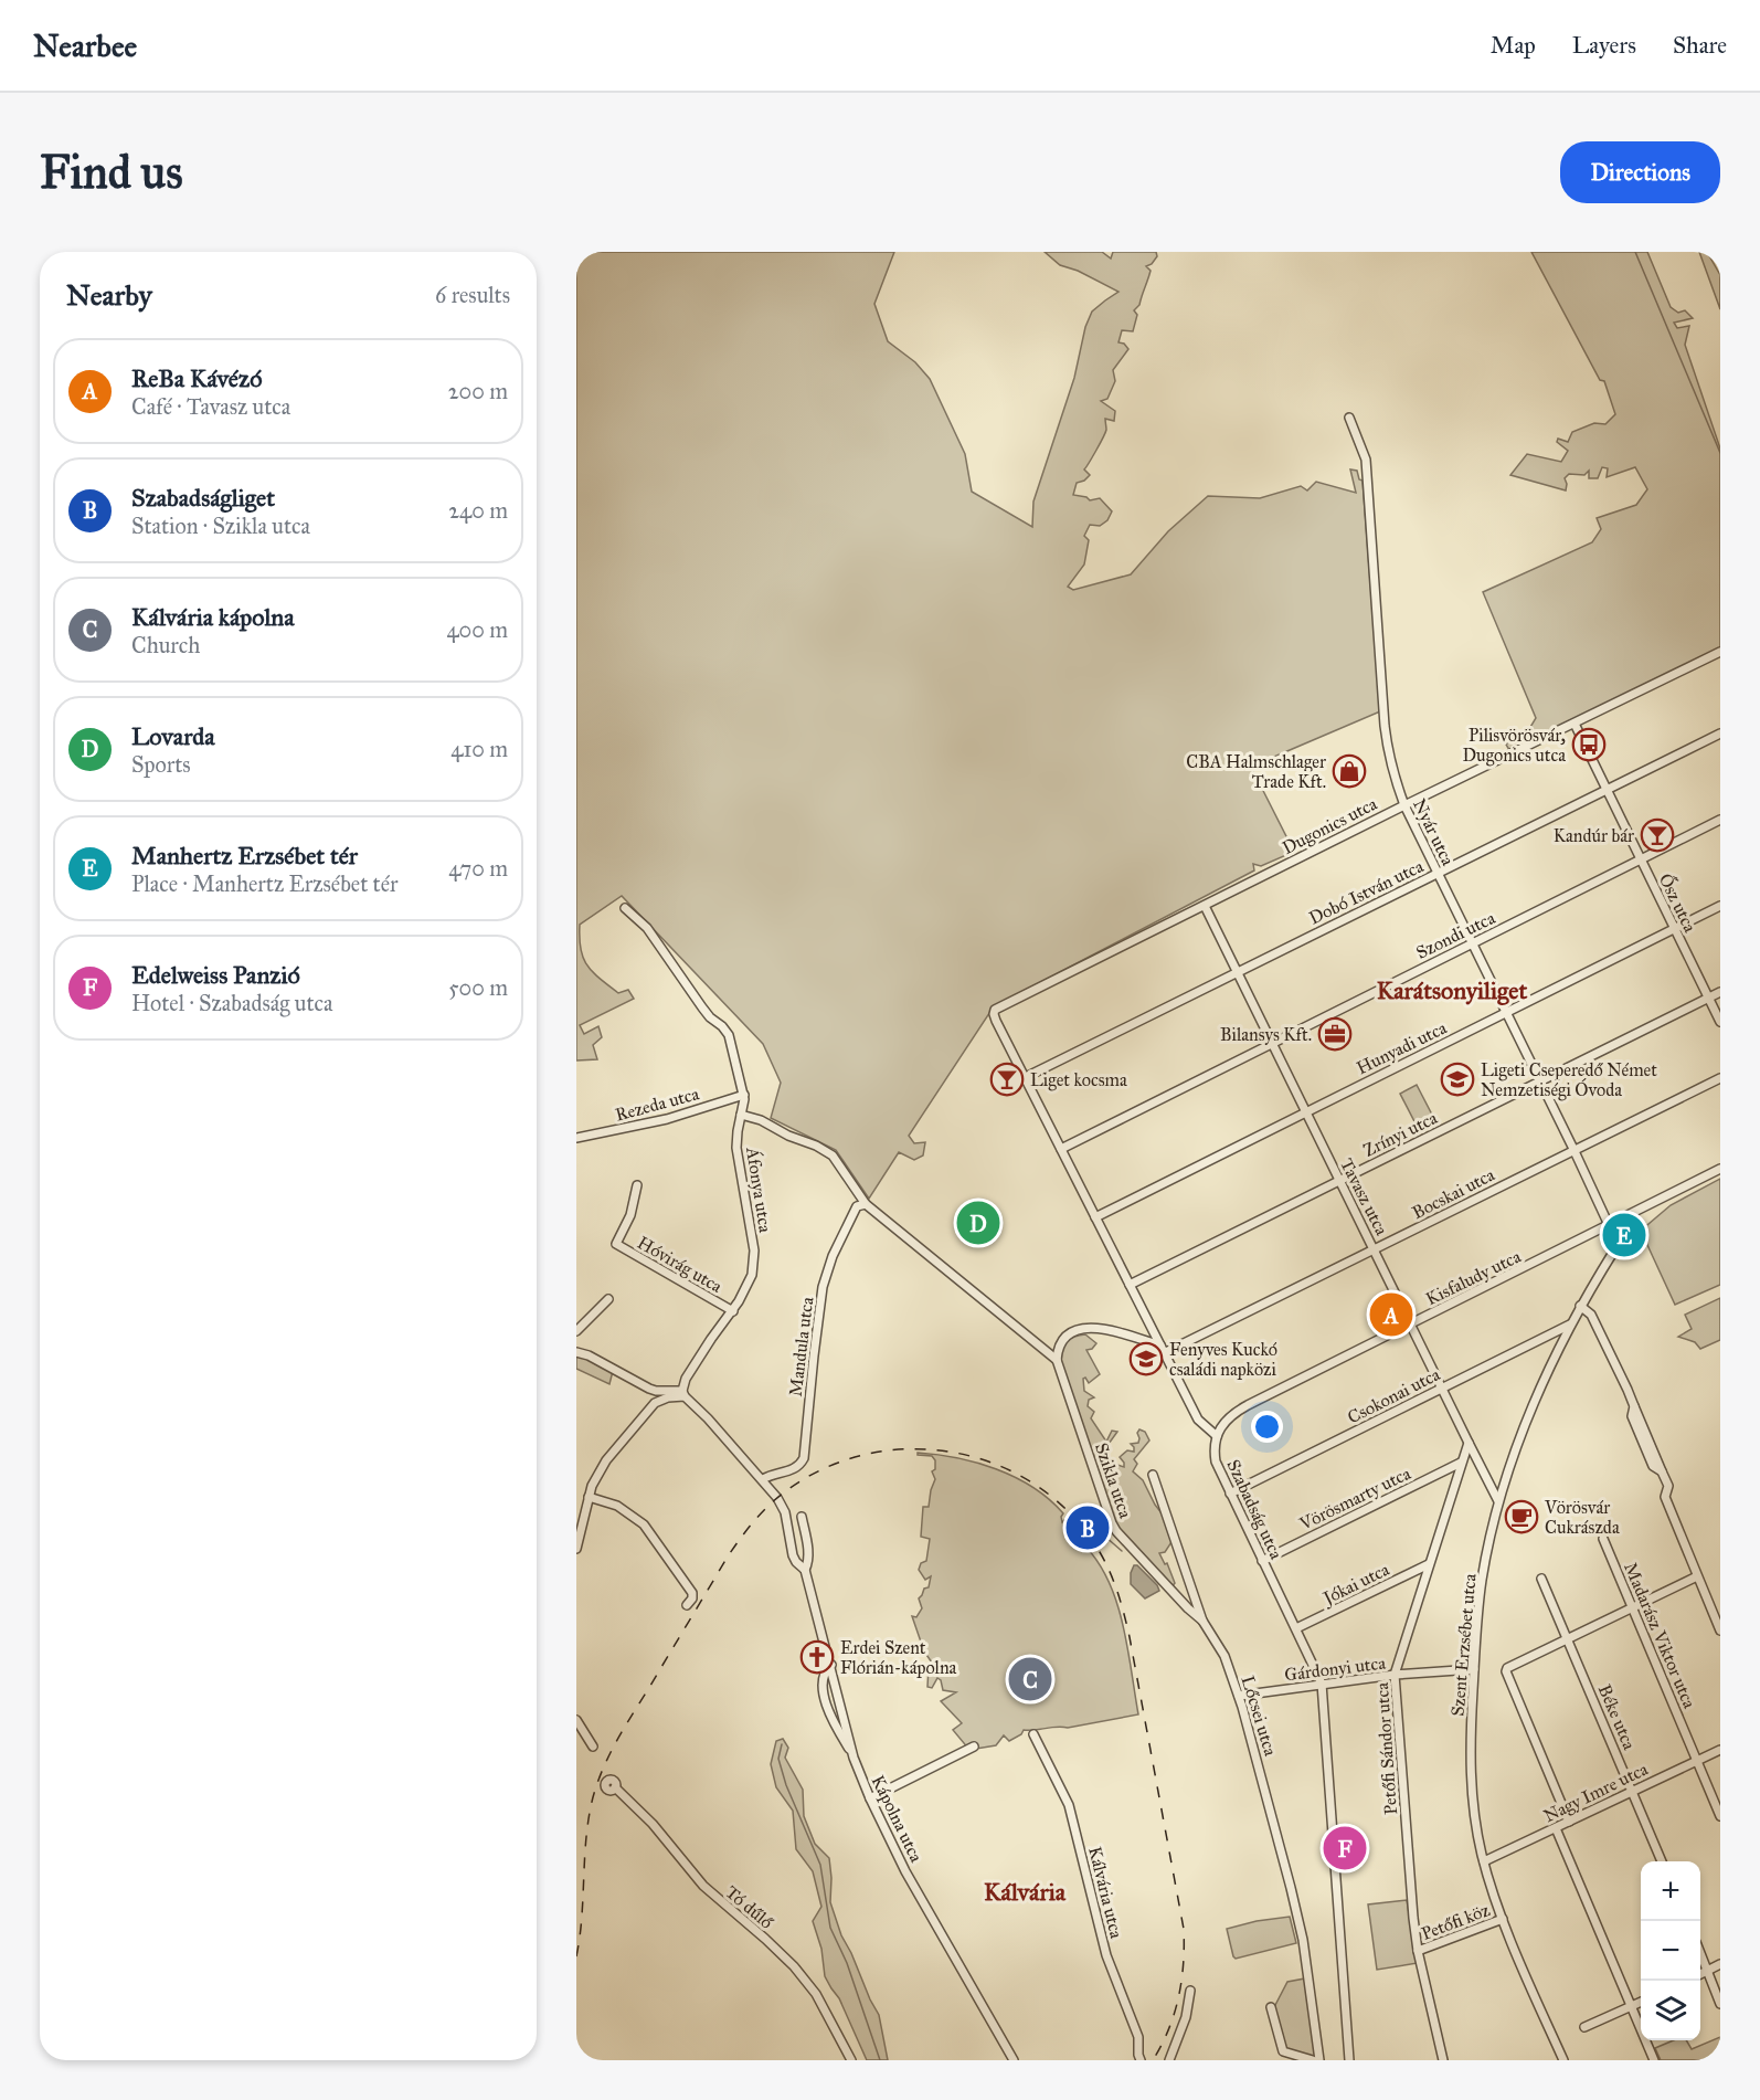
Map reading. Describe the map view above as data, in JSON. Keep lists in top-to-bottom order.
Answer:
{
  "streets": {
    "street": [
      "Dugonics utca",
      "Nyár utca",
      "Dobó István utca",
      "Ősz utca",
      "Szondi utca",
      "Hunyadi utca",
      "Rezeda utca",
      "Zrínyi utca",
      "Áfonya utca",
      "Bocskai utca",
      "Tavasz utca",
      "Hóvirág utca",
      "Kisfaludy utca",
      "Mandula utca",
      "Csokonai utca",
      "Szikla utca",
      "Vörösmarty utca",
      "Szabadság utca",
      "Jókai utca",
      "Madarász Viktor utca",
      "Szent Erzsébet utca",
      "Gárdonyi utca",
      "Lőcsei utca",
      "Béke utca",
      "Petőfi Sándor utca",
      "Nagy Imre utca",
      "Kápolna utca",
      "Kálvária utca",
      "Tó dűlő",
      "Petőfi köz"
    ]
  },
  "crossings": [
    ["Dugonics utca", "Nyár utca"],
    ["Dugonics utca", "Dobó István utca"],
    ["Dugonics utca", "Ősz utca"],
    ["Dugonics utca", "Tavasz utca"],
    ["Nyár utca", "Dobó István utca"],
    ["Nyár utca", "Szondi utca"],
    ["Nyár utca", "Hunyadi utca"],
    ["Nyár utca", "Zrínyi utca"],
    ["Nyár utca", "Bocskai utca"],
    ["Nyár utca", "Kisfaludy utca"],
    ["Nyár utca", "Szent Erzsébet utca"],
    ["Dobó István utca", "Ősz utca"],
    ["Dobó István utca", "Tavasz utca"],
    ["Ősz utca", "Szondi utca"],
    ["Ősz utca", "Hunyadi utca"],
    ["Ősz utca", "Zrínyi utca"],
    ["Szondi utca", "Tavasz utca"],
    ["Hunyadi utca", "Tavasz utca"],
    ["Rezeda utca", "Áfonya utca"],
    ["Zrínyi utca", "Tavasz utca"],
    ["Áfonya utca", "Hóvirág utca"],
    ["Bocskai utca", "Tavasz utca"],
    ["Tavasz utca", "Kisfaludy utca"],
    ["Tavasz utca", "Csokonai utca"],
    ["Tavasz utca", "Szent Erzsébet utca"],
    ["Tavasz utca", "Petőfi Sándor utca"],
    ["Kisfaludy utca", "Szabadság utca"],
    ["Mandula utca", "Kápolna utca"],
    ["Csokonai utca", "Szabadság utca"],
    ["Csokonai utca", "Szent Erzsébet utca"],
    ["Szikla utca", "Lőcsei utca"],
    ["Vörösmarty utca", "Szabadság utca"],
    ["Vörösmarty utca", "Petőfi Sándor utca"],
    ["Szabadság utca", "Jókai utca"],
    ["Szabadság utca", "Gárdonyi utca"],
    ["Jókai utca", "Petőfi Sándor utca"],
    ["Madarász Viktor utca", "Nagy Imre utca"],
    ["Szent Erzsébet utca", "Gárdonyi utca"],
    ["Szent Erzsébet utca", "Nagy Imre utca"],
    ["Szent Erzsébet utca", "Petőfi köz"],
    ["Gárdonyi utca", "Lőcsei utca"],
    ["Gárdonyi utca", "Petőfi Sándor utca"],
    ["Béke utca", "Nagy Imre utca"],
    ["Petőfi Sándor utca", "Petőfi köz"]
  ],
  "districts": ["Karátsonyiliget", "Kálvária"],
  "places": {
    "bus stop": ["Pilisvörösvár, Dugonics utca"],
    "shop": ["CBA Halmschlager Trade Kft."],
    "bar": ["Kandúr bár", "Liget kocsma"],
    "office": ["Bilansys Kft."],
    "school or university": ["Ligeti Cseperedő Német Nemzetiségi Óvoda", "Fenyves Kuckó családi napközi"],
    "cafe": ["Vörösvár Cukrászda"],
    "church": ["Erdei Szent Flórián-kápolna"]
  },
  "page": {
    "header": "Nearbee",
    "nav": ["Map", "Layers", "Share"],
    "buttons": "Directions",
    "title": "Find us",
    "heading": ["Nearby", "6 results"],
    "list": [
      {
        "mark": "A",
        "name": "ReBa Kávézó",
        "note": "Café · Tavasz utca",
        "value": "200 m"
      },
      {
        "mark": "B",
        "name": "Szabadságliget",
        "note": "Station · Szikla utca",
        "value": "240 m"
      },
      {
        "mark": "C",
        "name": "Kálvária kápolna",
        "note": "Church",
        "value": "400 m"
      },
      {
        "mark": "D",
        "name": "Lovarda",
        "note": "Sports",
        "value": "410 m"
      },
      {
        "mark": "E",
        "name": "Manhertz Erzsébet tér",
        "note": "Place · Manhertz Erzsébet tér",
        "value": "470 m"
      },
      {
        "mark": "F",
        "name": "Edelweiss Panzió",
        "note": "Hotel · Szabadság utca",
        "value": "500 m"
      }
    ],
    "pins": [
      "D",
      "E",
      "A",
      "B",
      "C",
      "F"
    ],
    "map_buttons": ["+", "−"]
  }
}
